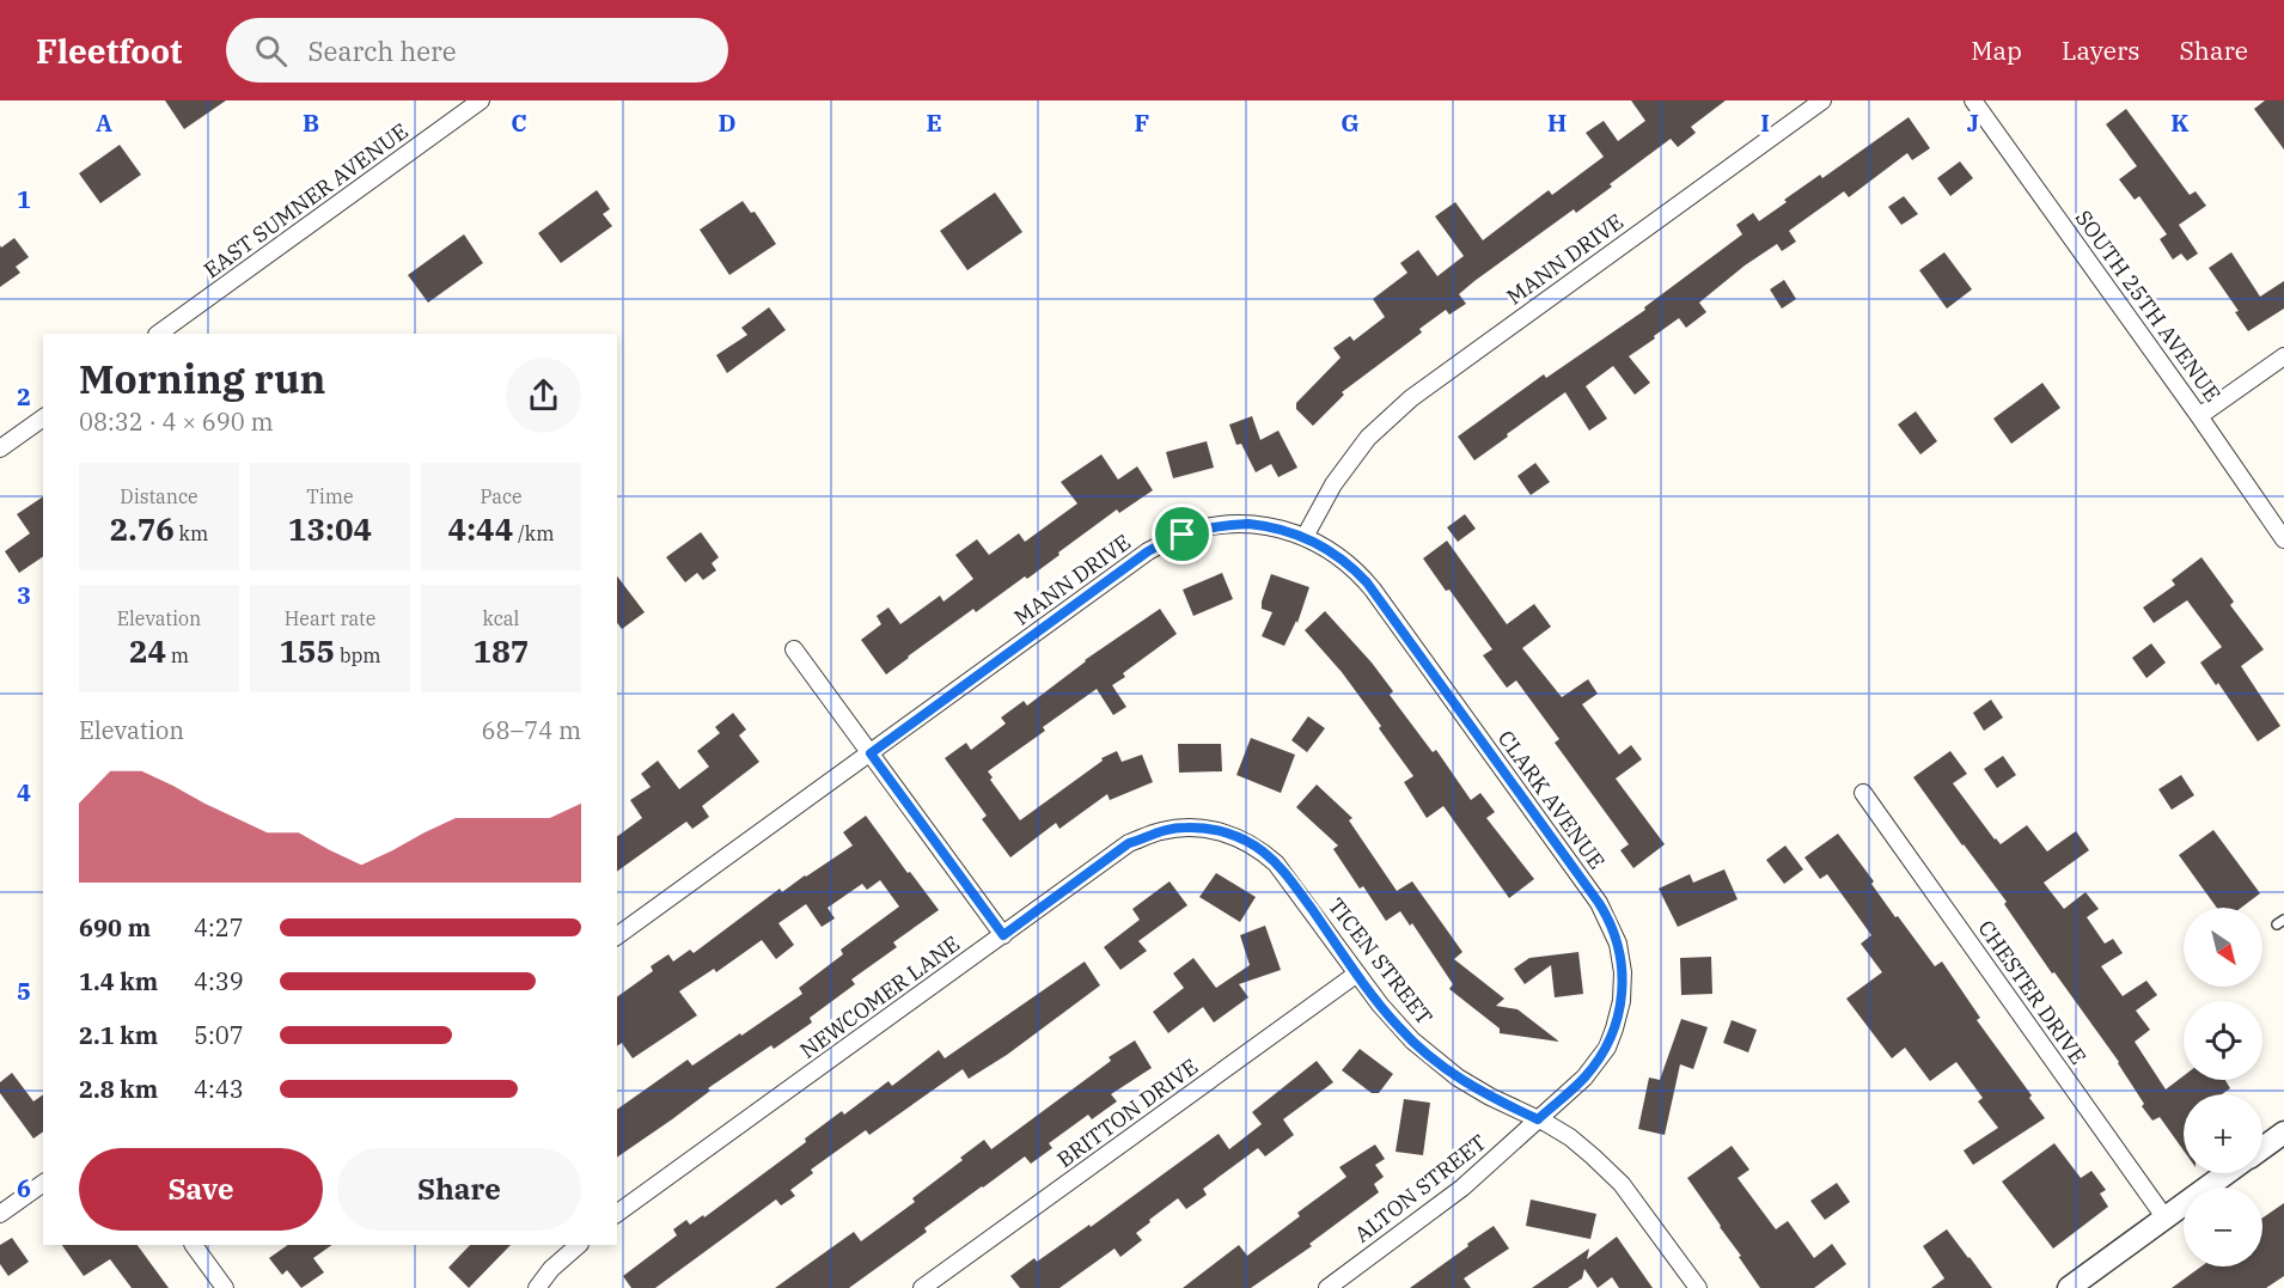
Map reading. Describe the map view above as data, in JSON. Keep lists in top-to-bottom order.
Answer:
{
  "streets": {
    "street": [
      "EAST SUMNER AVENUE",
      "MANN DRIVE",
      "SOUTH 25TH AVENUE",
      "CLARK AVENUE",
      "TICEN STREET",
      "CHESTER DRIVE",
      "NEWCOMER LANE",
      "BRITTON DRIVE",
      "ALTON STREET"
    ]
  },
  "crossings": [
    ["MANN DRIVE", "CLARK AVENUE"],
    ["CLARK AVENUE", "TICEN STREET"],
    ["CLARK AVENUE", "ALTON STREET"],
    ["TICEN STREET", "NEWCOMER LANE"],
    ["TICEN STREET", "BRITTON DRIVE"],
    ["TICEN STREET", "ALTON STREET"]
  ],
  "north": "bottom right",
  "page": {
    "header": "Fleetfoot",
    "search": "Search here",
    "nav": ["Map", "Layers", "Share"],
    "heading": ["Morning run", "08:32 · 4 × 690 m"],
    "stats": [
      ["Distance", "2.76 km"],
      ["Time", "13:04"],
      ["Pace", "4:44 /km"],
      ["Elevation", "24 m"],
      ["Heart rate", "155 bpm"],
      ["kcal", "187"]
    ],
    "chart": ["Elevation", "68–74 m"],
    "list": [
      {
        "name": "690 m",
        "note": "4:27"
      },
      {
        "name": "1.4 km",
        "note": "4:39"
      },
      {
        "name": "2.1 km",
        "note": "5:07"
      },
      {
        "name": "2.8 km",
        "note": "4:43"
      }
    ],
    "map_buttons": ["+", "−"],
    "buttons": ["Save", "Share"]
  },
  "grid": {
    "columns": [
      "A",
      "B",
      "C",
      "D",
      "E",
      "F",
      "G",
      "H",
      "I",
      "J",
      "K"
    ],
    "rows": [
      "1",
      "2",
      "3",
      "4",
      "5",
      "6"
    ]
  }
}
